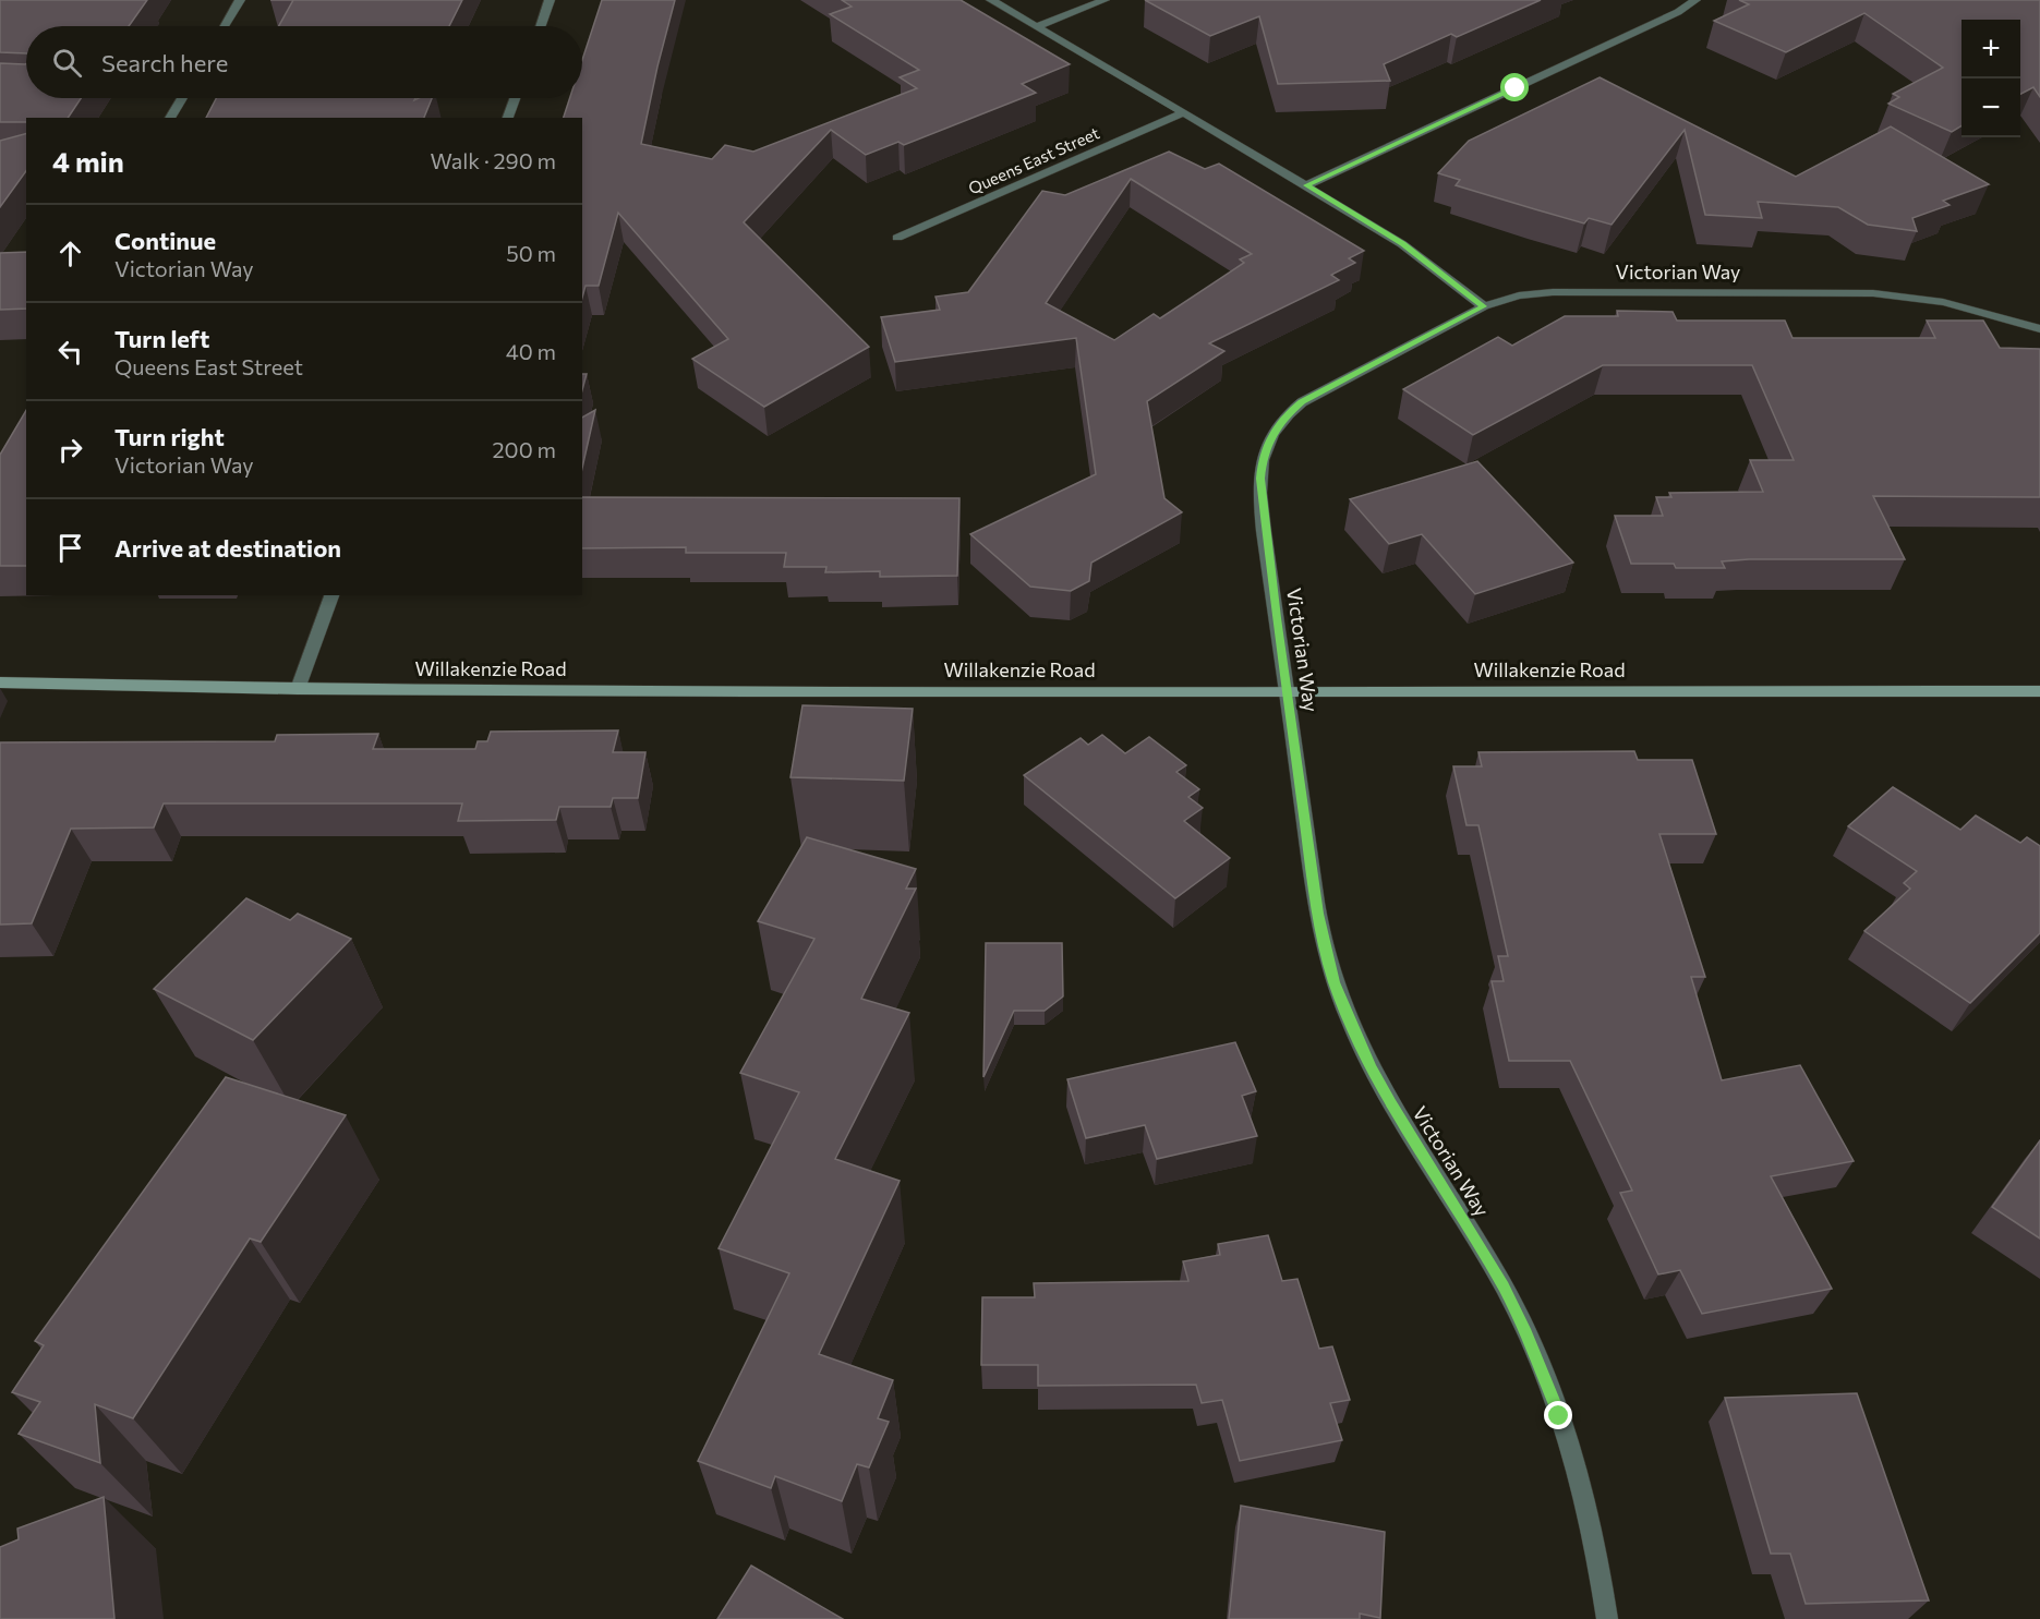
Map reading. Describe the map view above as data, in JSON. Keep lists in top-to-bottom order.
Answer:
{
  "streets": {
    "street": ["Queens East Street", "Victorian Way", "Willakenzie Road"]
  },
  "crossings": [
    ["Victorian Way", "Willakenzie Road"]
  ],
  "page": {
    "map_buttons": ["+", "−"],
    "search": "Search here",
    "heading": ["4 min", "Walk · 290 m"],
    "list": [
      ["Continue", "Victorian Way", "50 m"],
      ["Turn left", "Queens East Street", "40 m"],
      ["Turn right", "Victorian Way", "200 m"],
      "Arrive at destination"
    ]
  }
}
